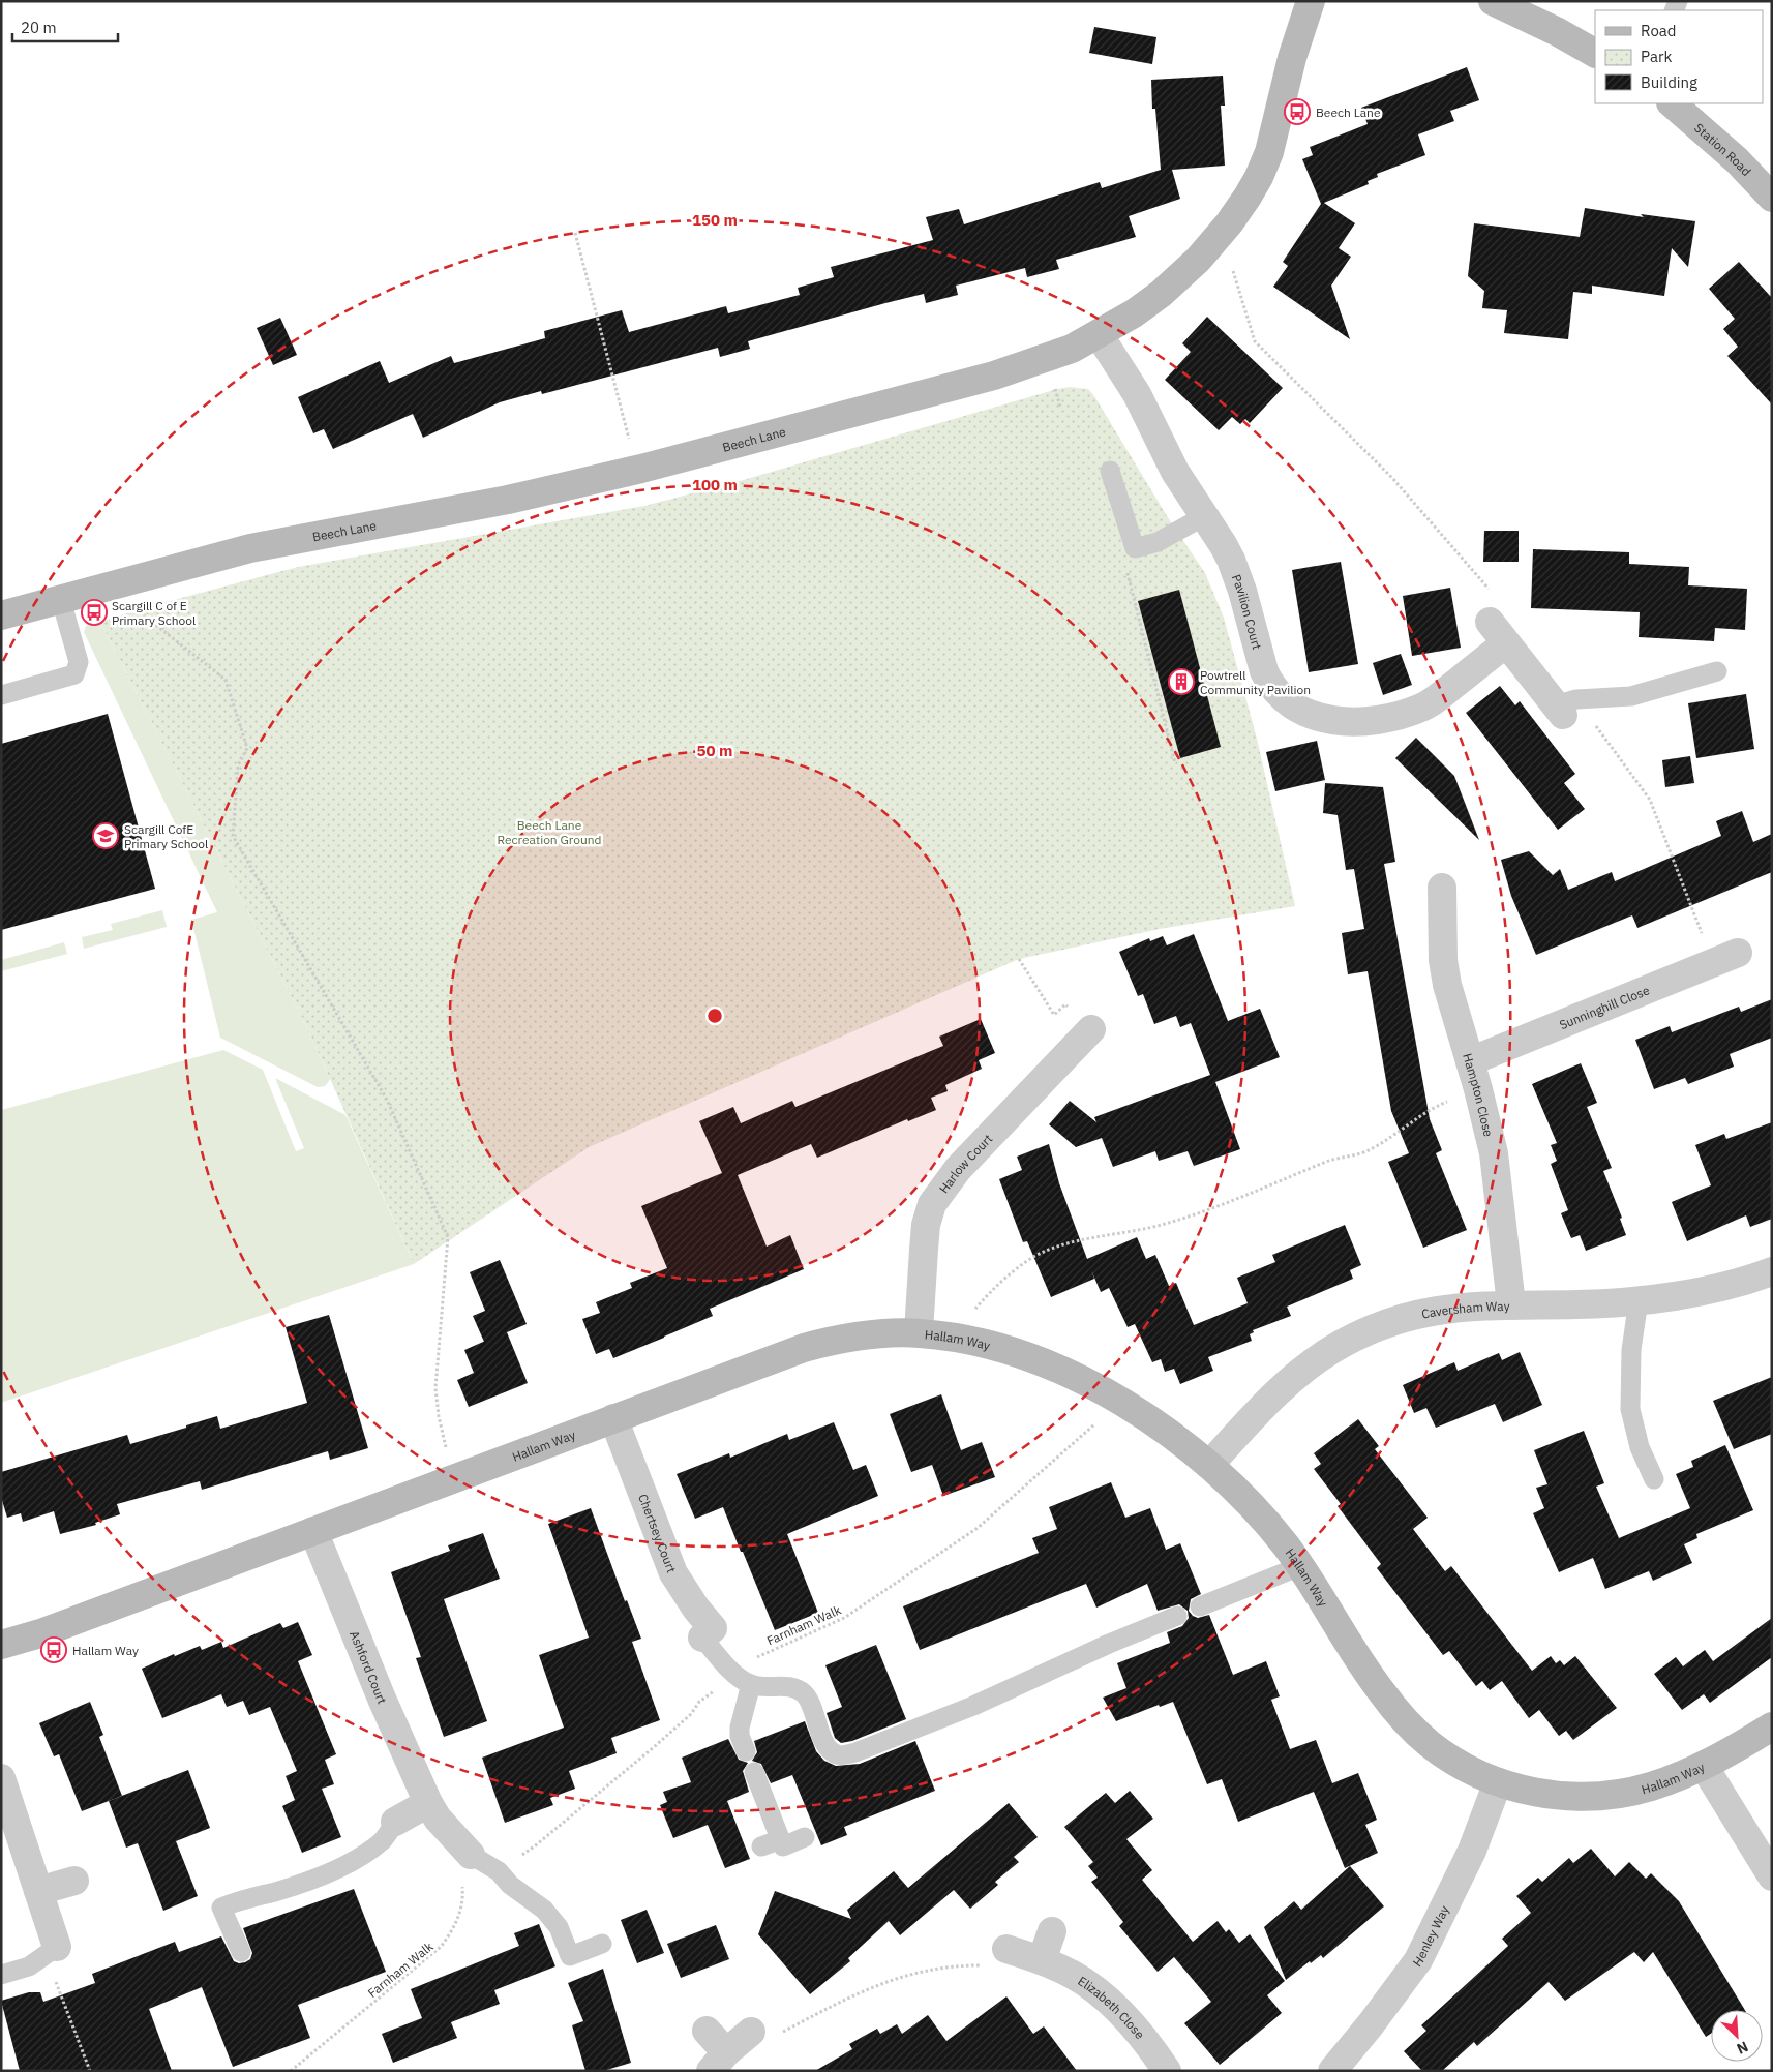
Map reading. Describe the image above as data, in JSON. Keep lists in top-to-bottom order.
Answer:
{
  "streets": {
    "street": [
      "Station Road",
      "Beech Lane",
      "Pavilion Court",
      "Sunninghill Close",
      "Hampton Close",
      "Harlow Court",
      "Caversham Way",
      "Hallam Way",
      "Chertsey Court",
      "Ashford Court",
      "Henley Way",
      "Elizabeth Close"
    ],
    "path": ["Farnham Walk"]
  },
  "crossings": [
    ["Beech Lane", "Pavilion Court"],
    ["Sunninghill Close", "Hampton Close"],
    ["Hampton Close", "Caversham Way"],
    ["Harlow Court", "Hallam Way"],
    ["Caversham Way", "Hallam Way"],
    ["Hallam Way", "Chertsey Court"],
    ["Hallam Way", "Farnham Walk"],
    ["Hallam Way", "Ashford Court"],
    ["Hallam Way", "Henley Way"],
    ["Farnham Walk", "Ashford Court"]
  ],
  "parks": ["Beech Lane Recreation Ground"],
  "places": {
    "bus stop": ["Beech Lane", "Scargill C of E Primary School", "Hallam Way"],
    "building": ["Powtrell Community Pavilion"],
    "school or university": ["Scargill CofE Primary School"]
  },
  "legend": ["Road", "Park", "Building"],
  "scale_bar": "20 m",
  "north": "bottom right",
  "rings": ["150 m", "100 m", "50 m"]
}
